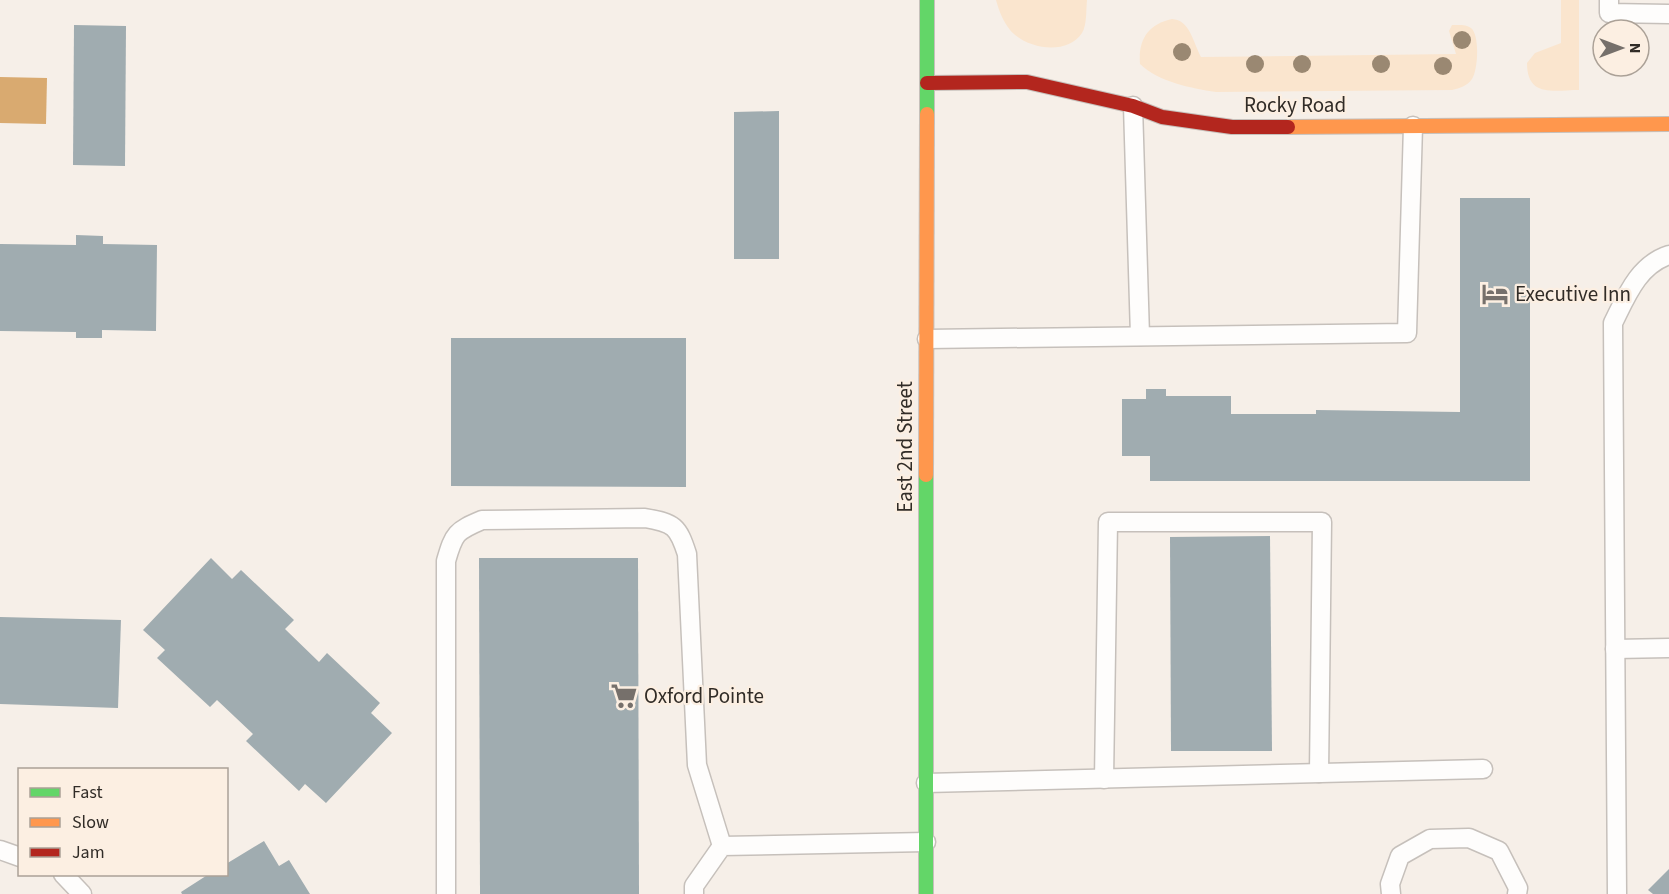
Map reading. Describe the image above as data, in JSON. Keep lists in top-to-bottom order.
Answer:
{
  "streets": {
    "main road": ["Rocky Road", "East 2nd Street"]
  },
  "crossings": [
    ["Rocky Road", "East 2nd Street"]
  ],
  "places": {
    "hotel": ["Executive Inn"],
    "supermarket": ["Oxford Pointe"]
  },
  "legend": ["Fast", "Slow", "Jam"],
  "north": "right"
}
